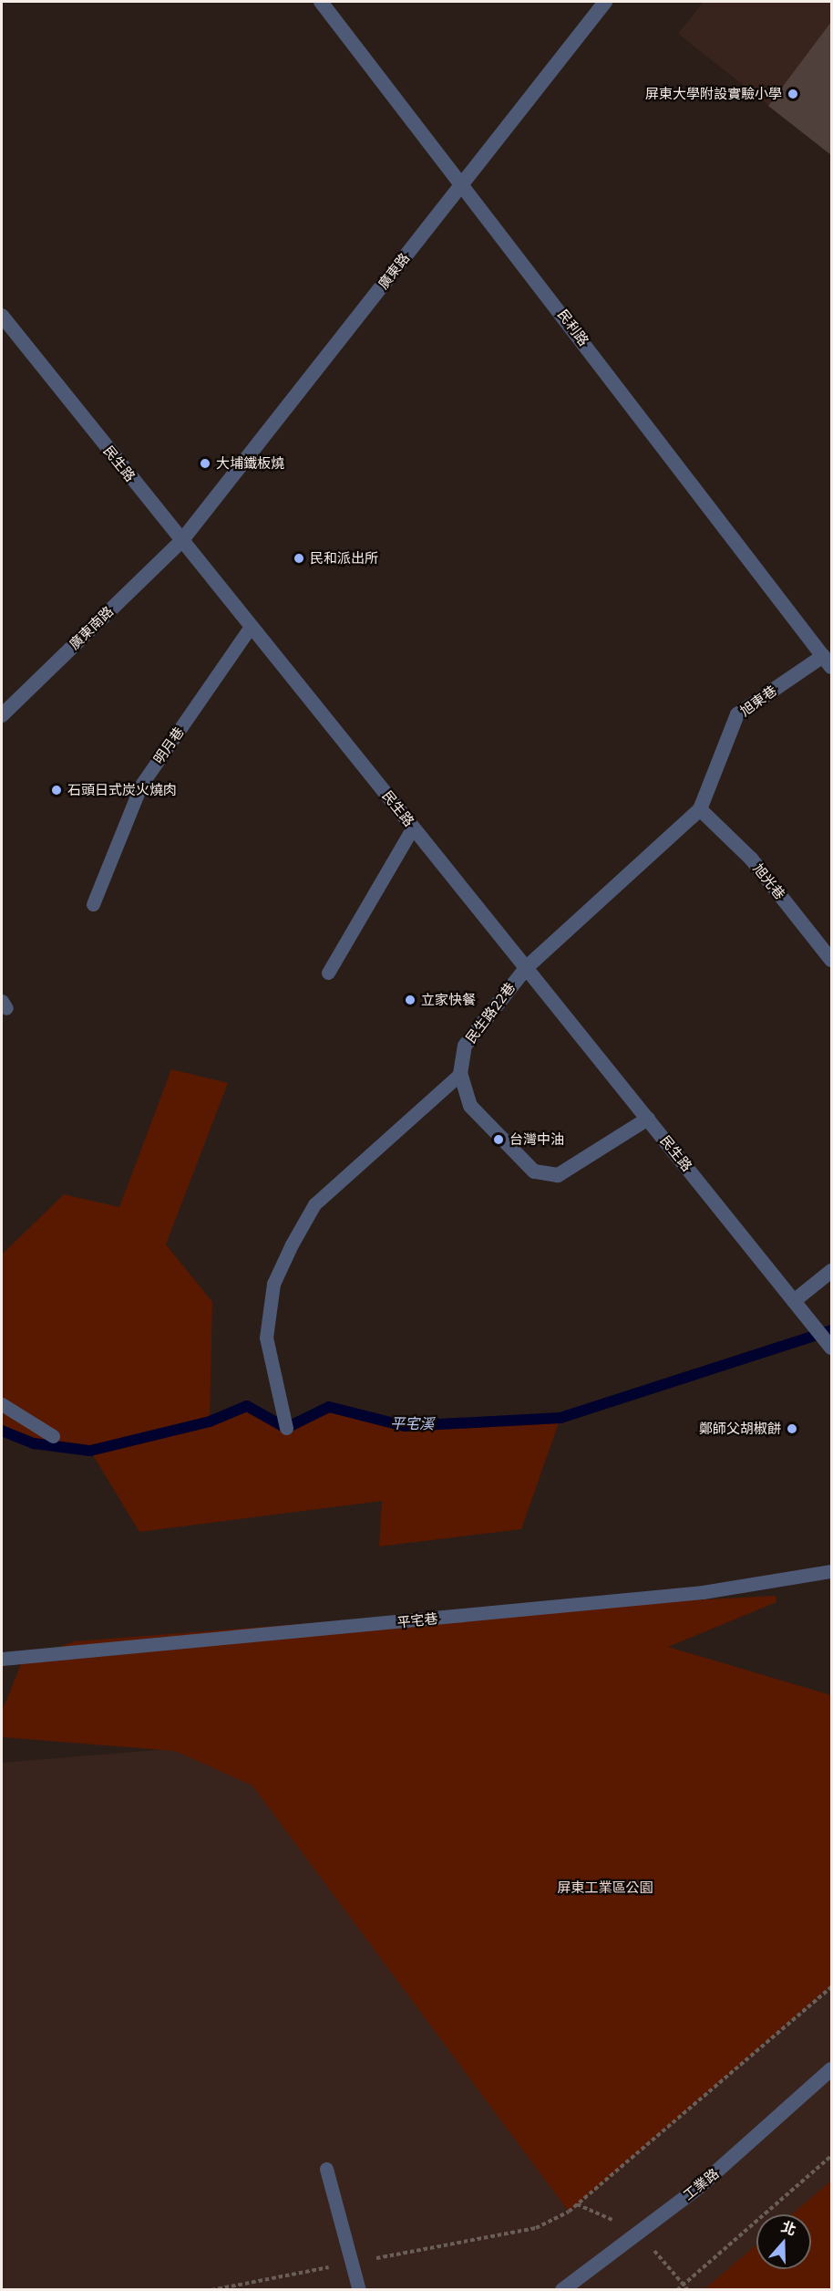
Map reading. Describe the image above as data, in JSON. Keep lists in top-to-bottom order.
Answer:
{
  "streets": {
    "street": [
      "廣東路",
      "民利路",
      "民生路",
      "廣東南路",
      "旭東巷",
      "旭光巷",
      "民生路22巷",
      "工業路"
    ],
    "lane": ["明月巷", "平宅巷"]
  },
  "crossings": [
    ["廣東路", "民利路"],
    ["廣東路", "民生路"],
    ["廣東路", "廣東南路"],
    ["民利路", "旭東巷"],
    ["民生路", "廣東南路"],
    ["民生路", "明月巷"],
    ["民生路", "民生路22巷"],
    ["旭東巷", "旭光巷"],
    ["旭東巷", "民生路22巷"],
    ["旭光巷", "民生路22巷"]
  ],
  "water": ["平宅溪"],
  "parks": ["屏東工業區公園"],
  "places": [
    "屏東大學附設實驗小學",
    "大埔鐵板燒",
    "民和派出所",
    "石頭日式炭火燒肉",
    "立家快餐",
    "台灣中油",
    "鄭師父胡椒餅"
  ],
  "north": "top"
}
